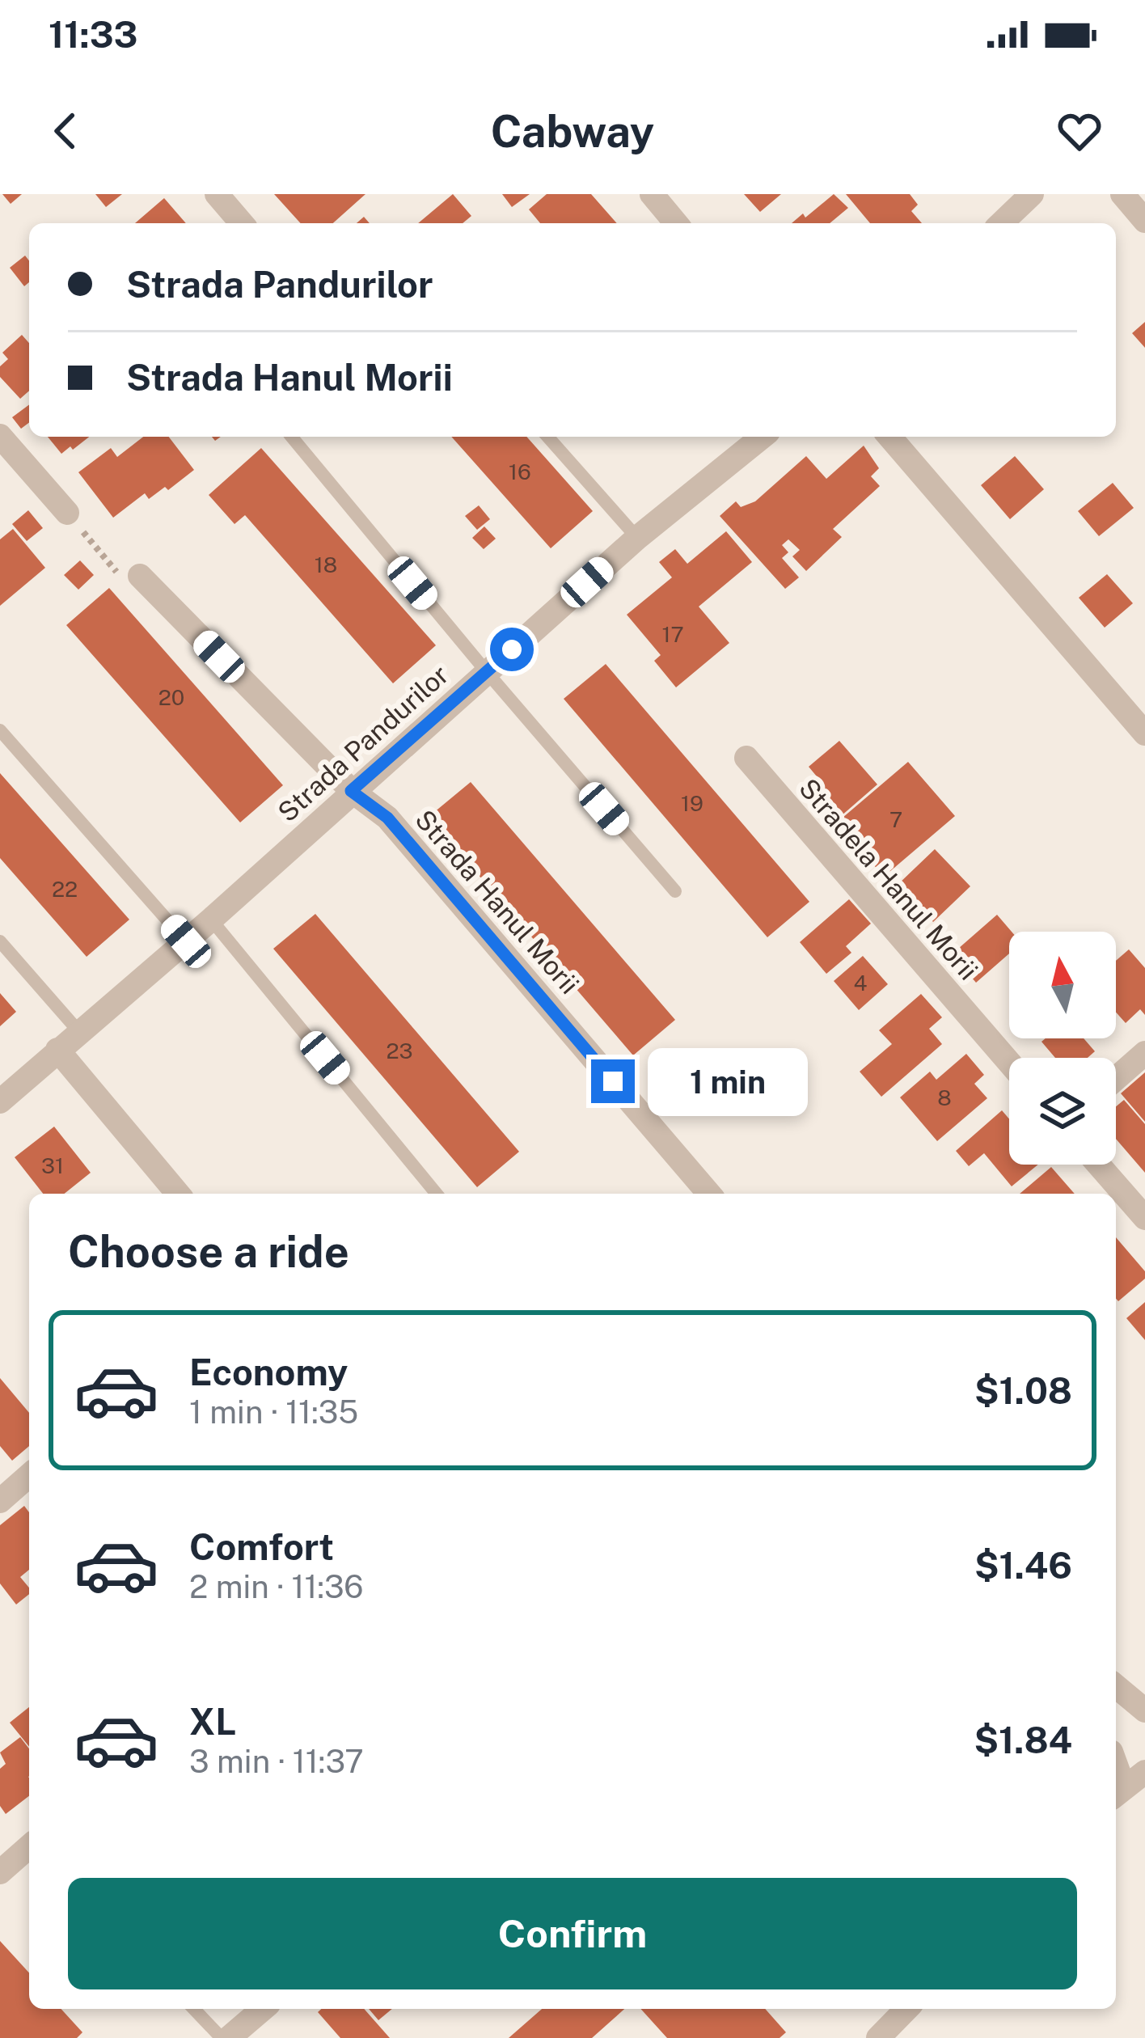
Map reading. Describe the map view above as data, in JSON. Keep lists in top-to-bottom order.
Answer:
{
  "streets": {
    "street": ["Strada Pandurilor", "Stradela Hanul Morii", "Strada Hanul Morii"]
  },
  "crossings": [
    ["Strada Pandurilor", "Strada Hanul Morii"]
  ],
  "house_numbers": [
    "16",
    "18",
    "17",
    "20",
    "19",
    "7",
    "22",
    "4",
    "23",
    "8",
    "31"
  ],
  "north": "top",
  "page": {
    "status": "11:33",
    "header": "Cabway",
    "banner": ["Strada Pandurilor", "Strada Hanul Morii"],
    "bubble": "1 min",
    "heading": "Choose a ride",
    "list": [
      {
        "name": "Economy",
        "note": "1 min · 11:35",
        "value": "$1.08"
      },
      {
        "name": "Comfort",
        "note": "2 min · 11:36",
        "value": "$1.46"
      },
      {
        "name": "XL",
        "note": "3 min · 11:37",
        "value": "$1.84"
      }
    ],
    "buttons": "Confirm"
  }
}
